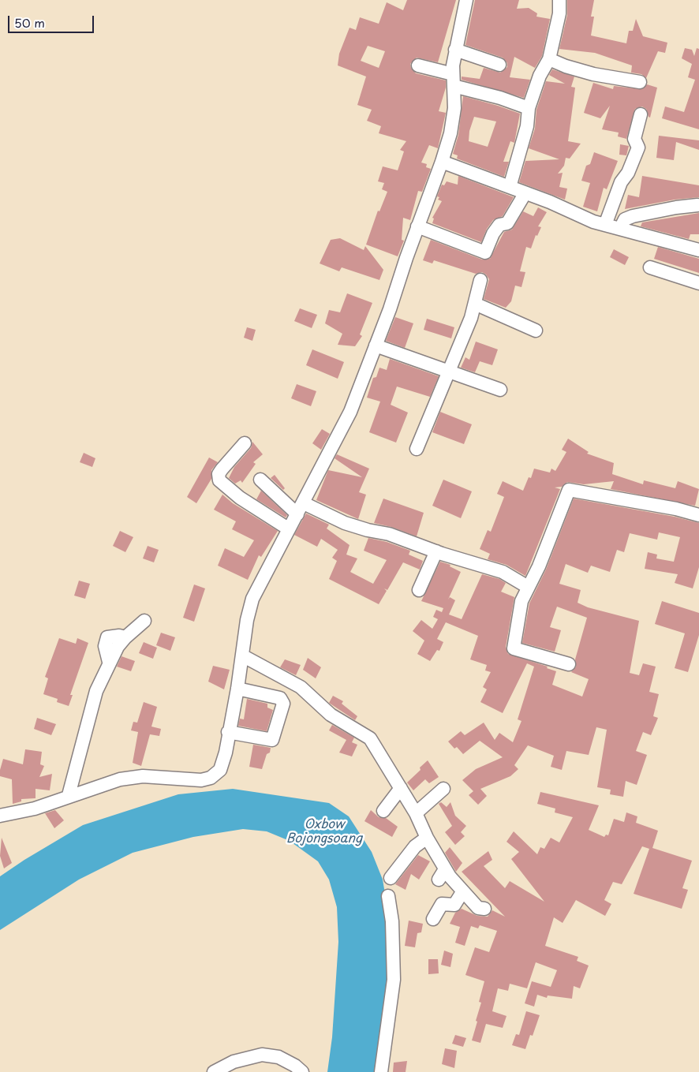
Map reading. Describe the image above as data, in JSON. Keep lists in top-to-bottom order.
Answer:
{
  "water": ["Oxbow Bojongsoang"],
  "scale_bar": "50 m"
}
